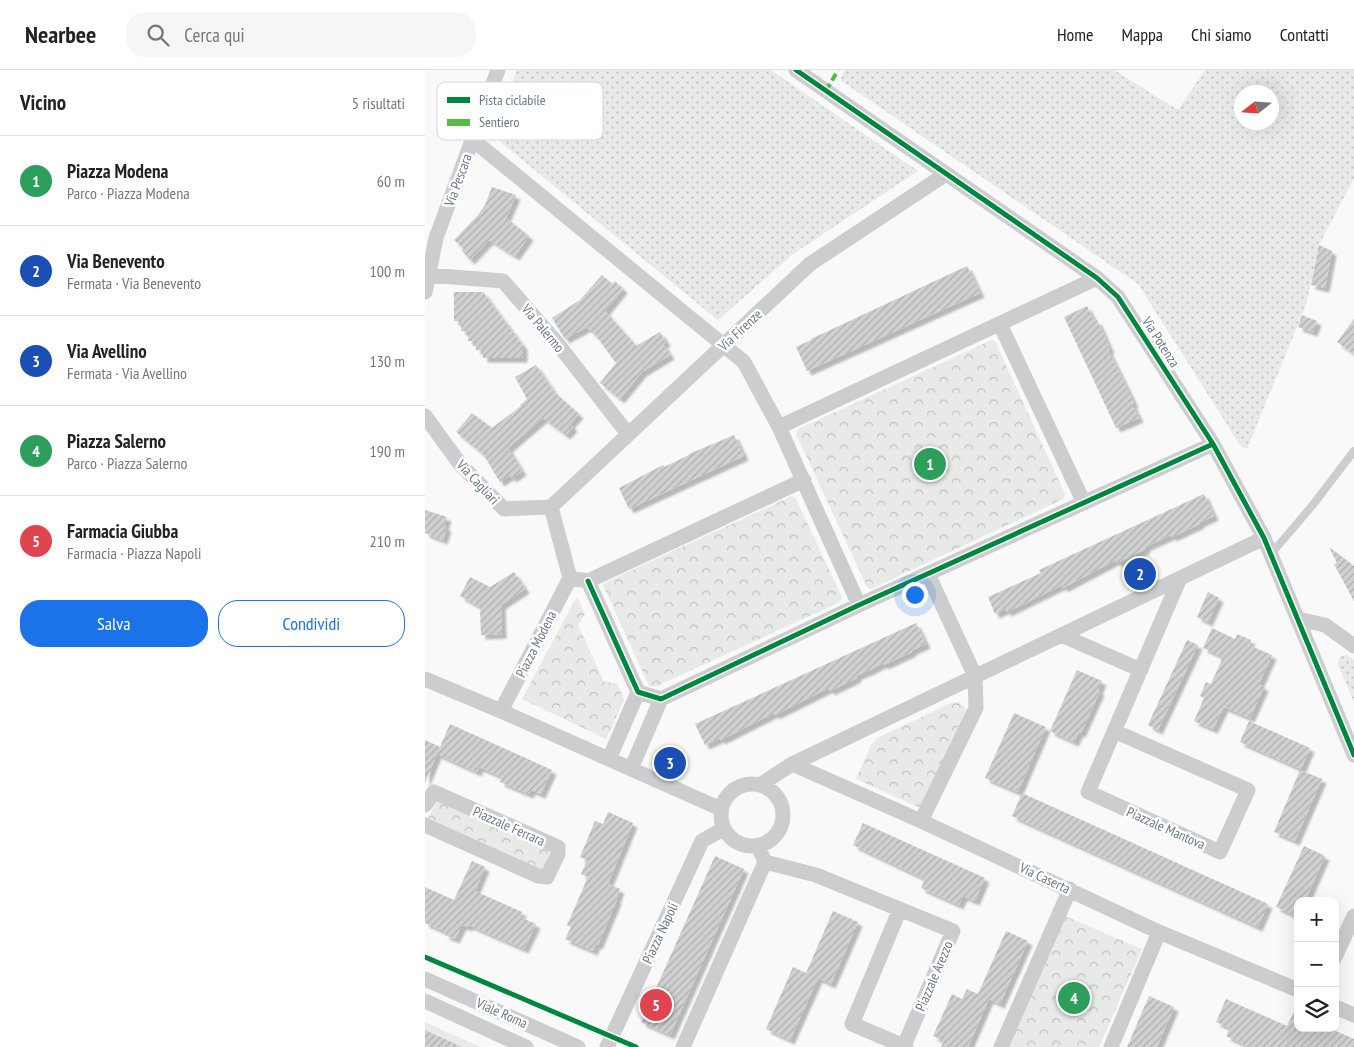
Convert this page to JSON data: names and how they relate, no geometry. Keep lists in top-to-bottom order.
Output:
{
  "streets": {
    "street": [
      "Via Pescara",
      "Via Palermo",
      "Via Firenze",
      "Via Potenza",
      "Via Cagliari",
      "Piazza Modena",
      "Piazzale Ferrara",
      "Piazzale Mantova",
      "Via Caserta",
      "Piazza Napoli",
      "Piazzale Arezzo",
      "Viale Roma"
    ]
  },
  "crossings": [
    ["Via Pescara", "Via Palermo"],
    ["Via Palermo", "Via Firenze"],
    ["Via Firenze", "Via Potenza"],
    ["Via Firenze", "Via Cagliari"]
  ],
  "legend": ["Pista ciclabile", "Sentiero"],
  "north": "left",
  "page": {
    "header": "Nearbee",
    "search": "Cerca qui",
    "nav": [
      "Home",
      "Mappa",
      "Chi siamo",
      "Contatti"
    ],
    "heading": ["Vicino", "5 risultati"],
    "list": [
      {
        "mark": "1",
        "name": "Piazza Modena",
        "note": "Parco · Piazza Modena",
        "value": "60 m"
      },
      {
        "mark": "2",
        "name": "Via Benevento",
        "note": "Fermata · Via Benevento",
        "value": "100 m"
      },
      {
        "mark": "3",
        "name": "Via Avellino",
        "note": "Fermata · Via Avellino",
        "value": "130 m"
      },
      {
        "mark": "4",
        "name": "Piazza Salerno",
        "note": "Parco · Piazza Salerno",
        "value": "190 m"
      },
      {
        "mark": "5",
        "name": "Farmacia Giubba",
        "note": "Farmacia · Piazza Napoli",
        "value": "210 m"
      }
    ],
    "pins": [
      "1",
      "2",
      "3",
      "4",
      "5"
    ],
    "buttons": ["Salva", "Condividi"],
    "map_buttons": ["+", "−"]
  }
}
